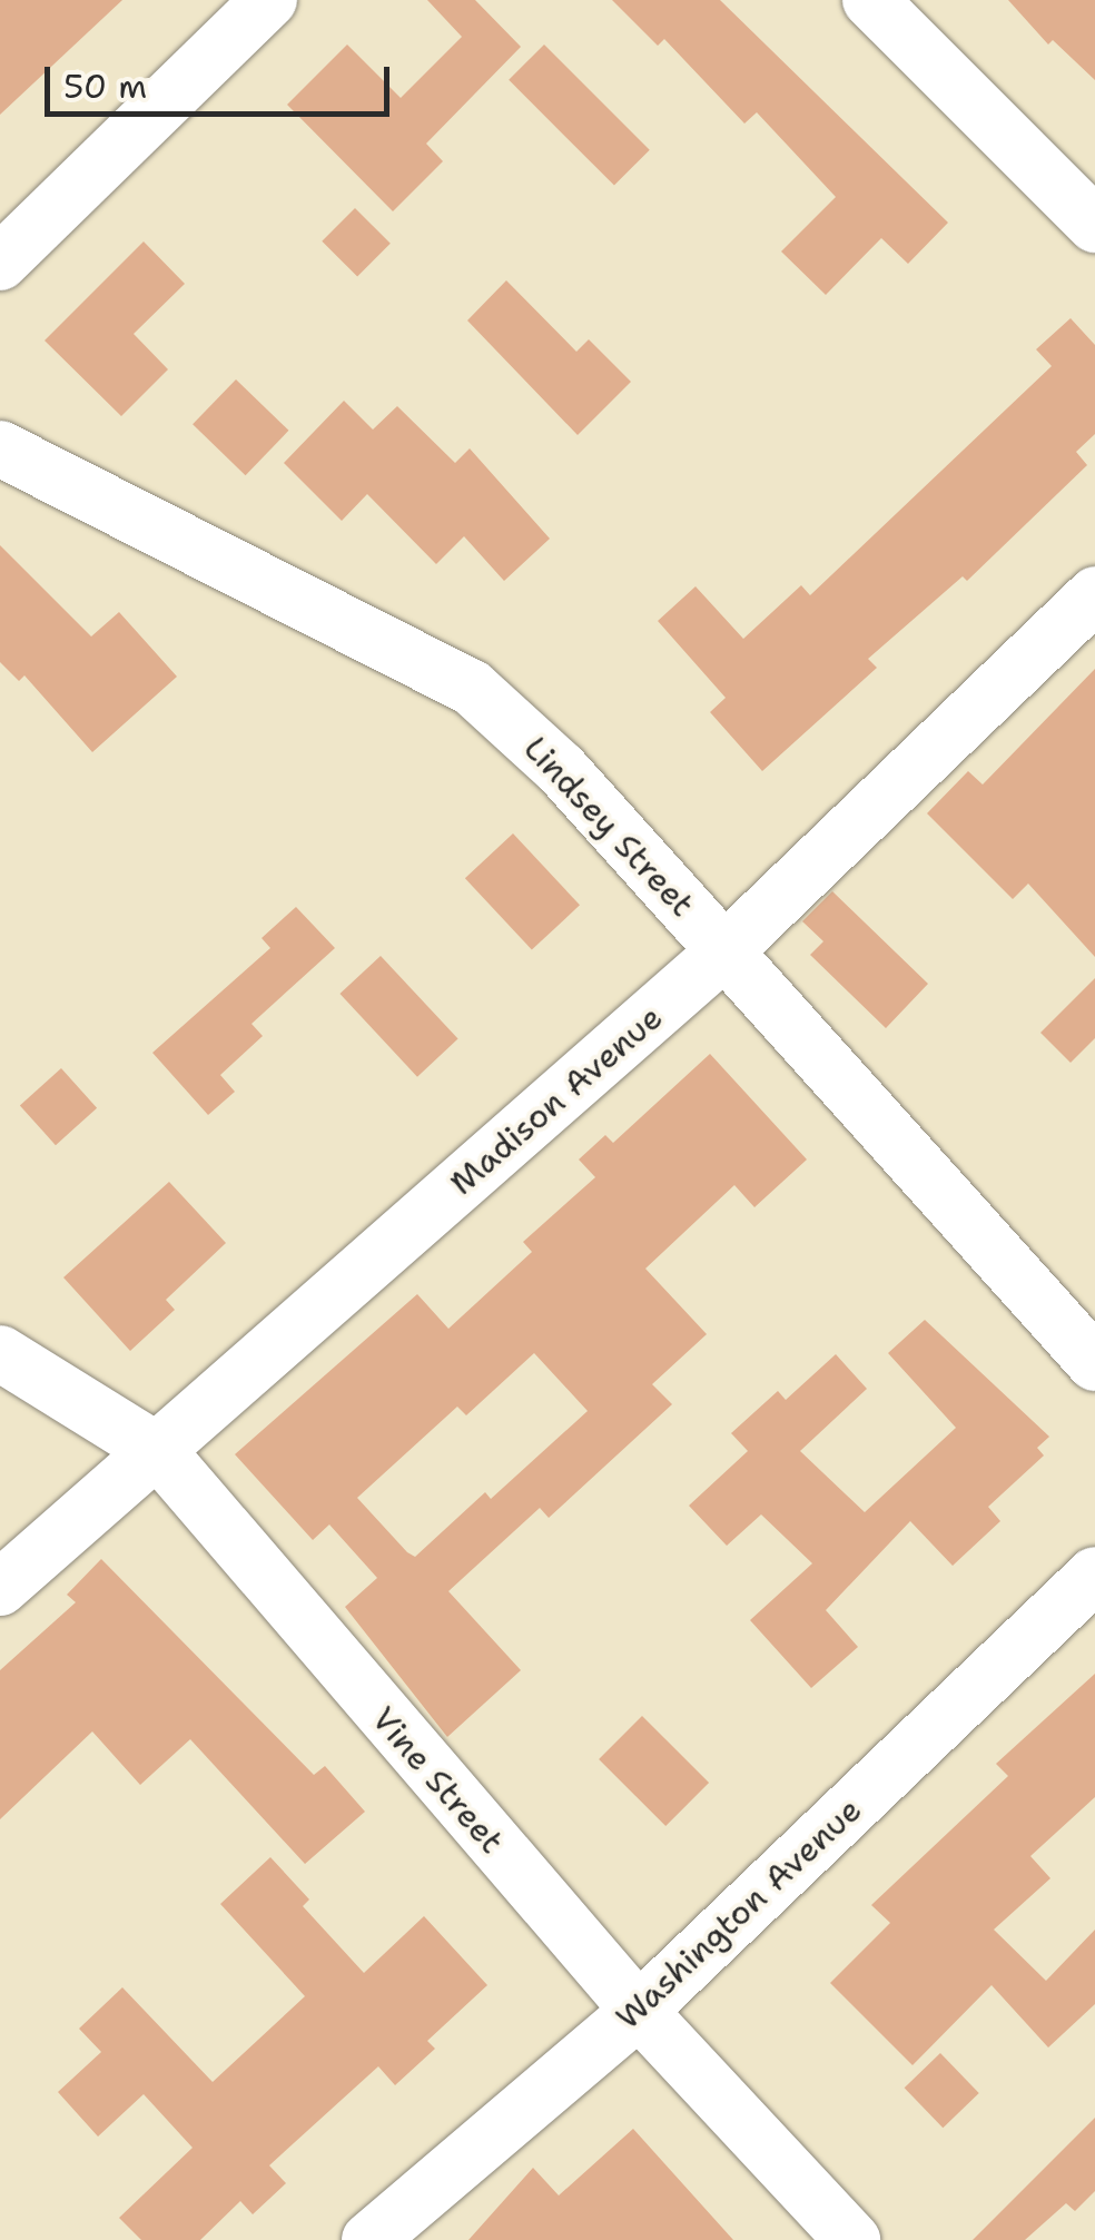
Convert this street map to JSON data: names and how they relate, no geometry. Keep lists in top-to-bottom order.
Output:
{
  "streets": {
    "street": [
      "Lindsey Street",
      "Madison Avenue",
      "Vine Street",
      "Washington Avenue"
    ]
  },
  "crossings": [
    ["Lindsey Street", "Madison Avenue"],
    ["Madison Avenue", "Vine Street"],
    ["Vine Street", "Washington Avenue"]
  ],
  "scale_bar": "50 m"
}
